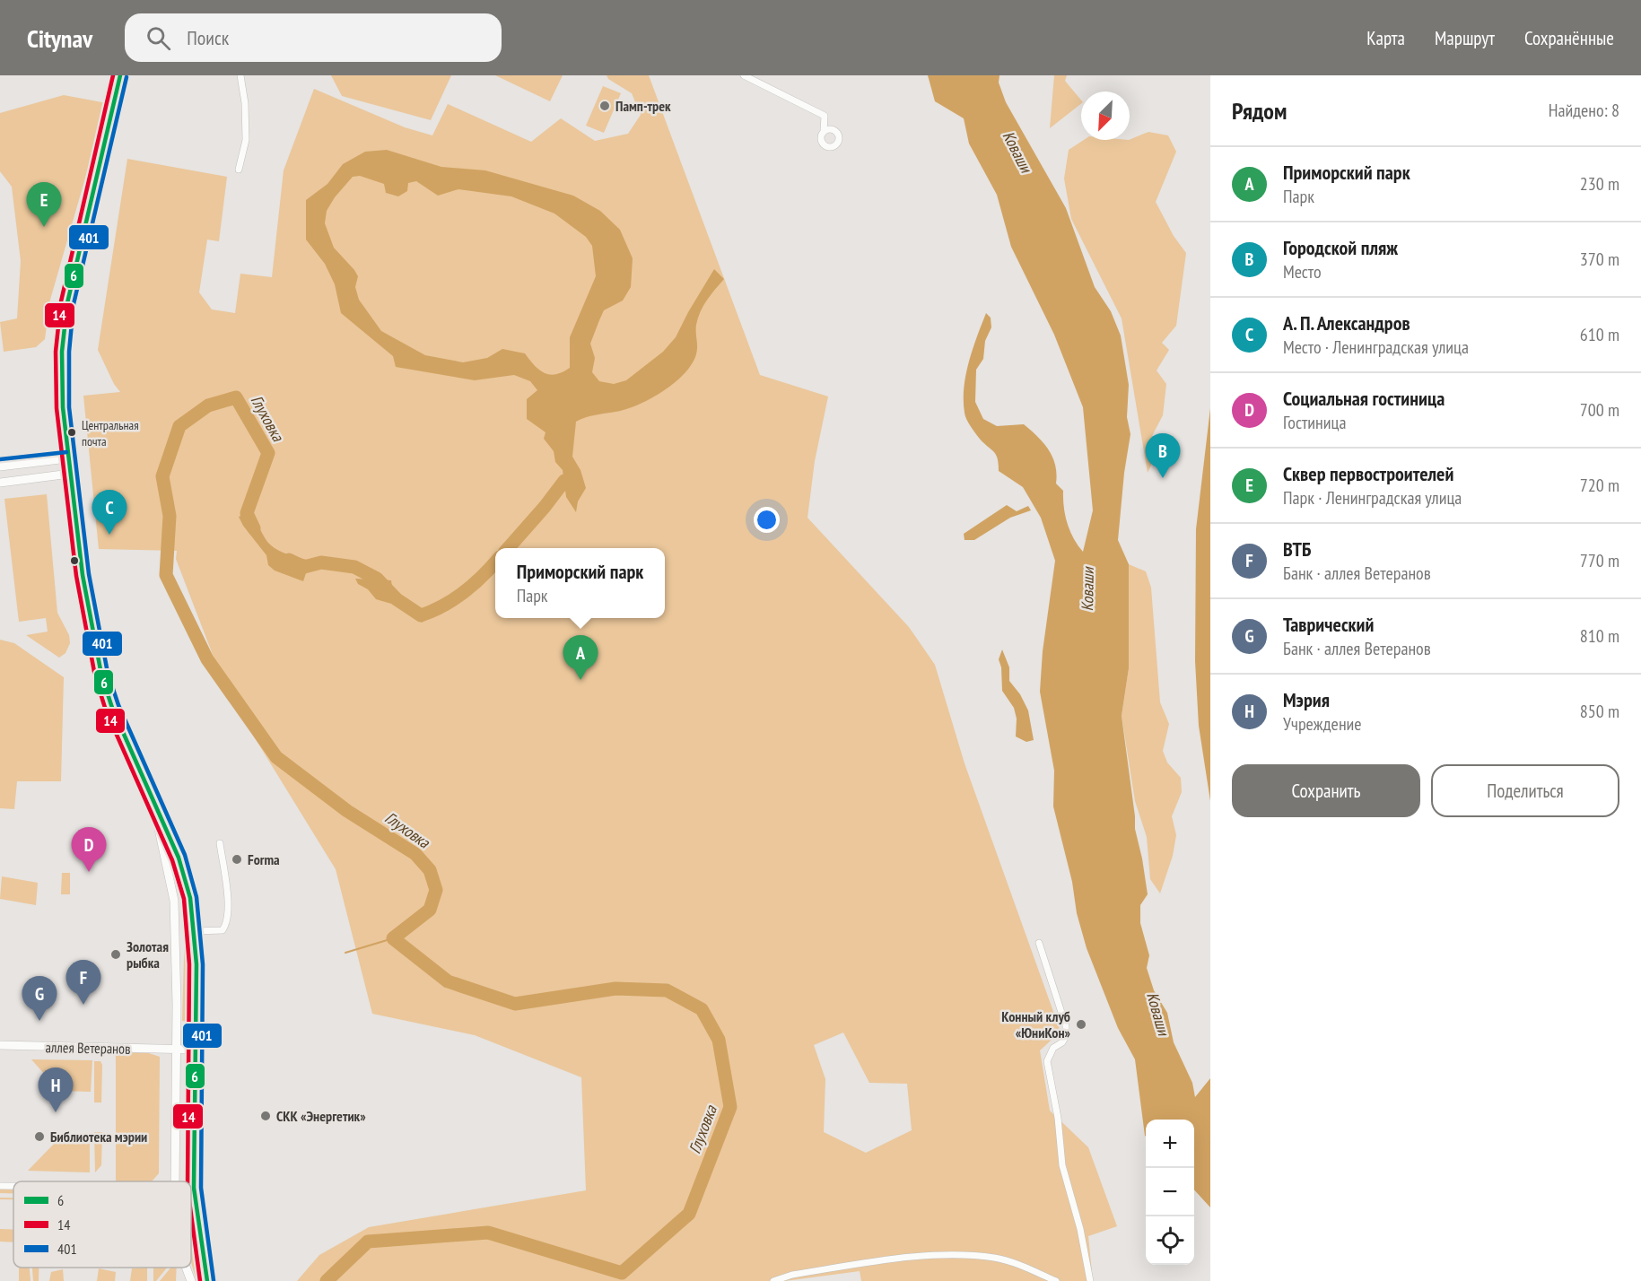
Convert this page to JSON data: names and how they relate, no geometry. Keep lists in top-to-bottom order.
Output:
{
  "streets": {
    "main road": ["аллея Ветеранов"]
  },
  "water": ["Коваши", "Глуховка"],
  "places": [
    "Памп-трек",
    "Центральная почта",
    "Forma",
    "Золотая рыбка",
    "Конный клуб «ЮниКон»",
    "СКК «Энергетик»",
    "Библиотека мэрии"
  ],
  "lines": ["transit line 6", "transit line 14", "transit line 401"],
  "legend": ["6", "14", "401"],
  "north": "bottom left",
  "page": {
    "header": "Citynav",
    "search": "Поиск",
    "nav": ["Карта", "Маршрут", "Сохранённые"],
    "heading": ["Рядом", "Найдено: 8"],
    "list": [
      {
        "mark": "A",
        "name": "Приморский парк",
        "note": "Парк",
        "value": "230 m"
      },
      {
        "mark": "B",
        "name": "Городской пляж",
        "note": "Место",
        "value": "370 m"
      },
      {
        "mark": "C",
        "name": "А. П. Александров",
        "note": "Место · Ленинградская улица",
        "value": "610 m"
      },
      {
        "mark": "D",
        "name": "Социальная гостиница",
        "note": "Гостиница",
        "value": "700 m"
      },
      {
        "mark": "E",
        "name": "Сквер первостроителей",
        "note": "Парк · Ленинградская улица",
        "value": "720 m"
      },
      {
        "mark": "F",
        "name": "ВТБ",
        "note": "Банк · аллея Ветеранов",
        "value": "770 m"
      },
      {
        "mark": "G",
        "name": "Таврический",
        "note": "Банк · аллея Ветеранов",
        "value": "810 m"
      },
      {
        "mark": "H",
        "name": "Мэрия",
        "note": "Учреждение",
        "value": "850 m"
      }
    ],
    "pins": [
      "E",
      "B",
      "C",
      "A",
      "D",
      "F",
      "G",
      "H"
    ],
    "popup": ["Приморский парк", "Парк"],
    "buttons": ["Сохранить", "Поделиться"],
    "map_buttons": ["+", "−"]
  }
}
